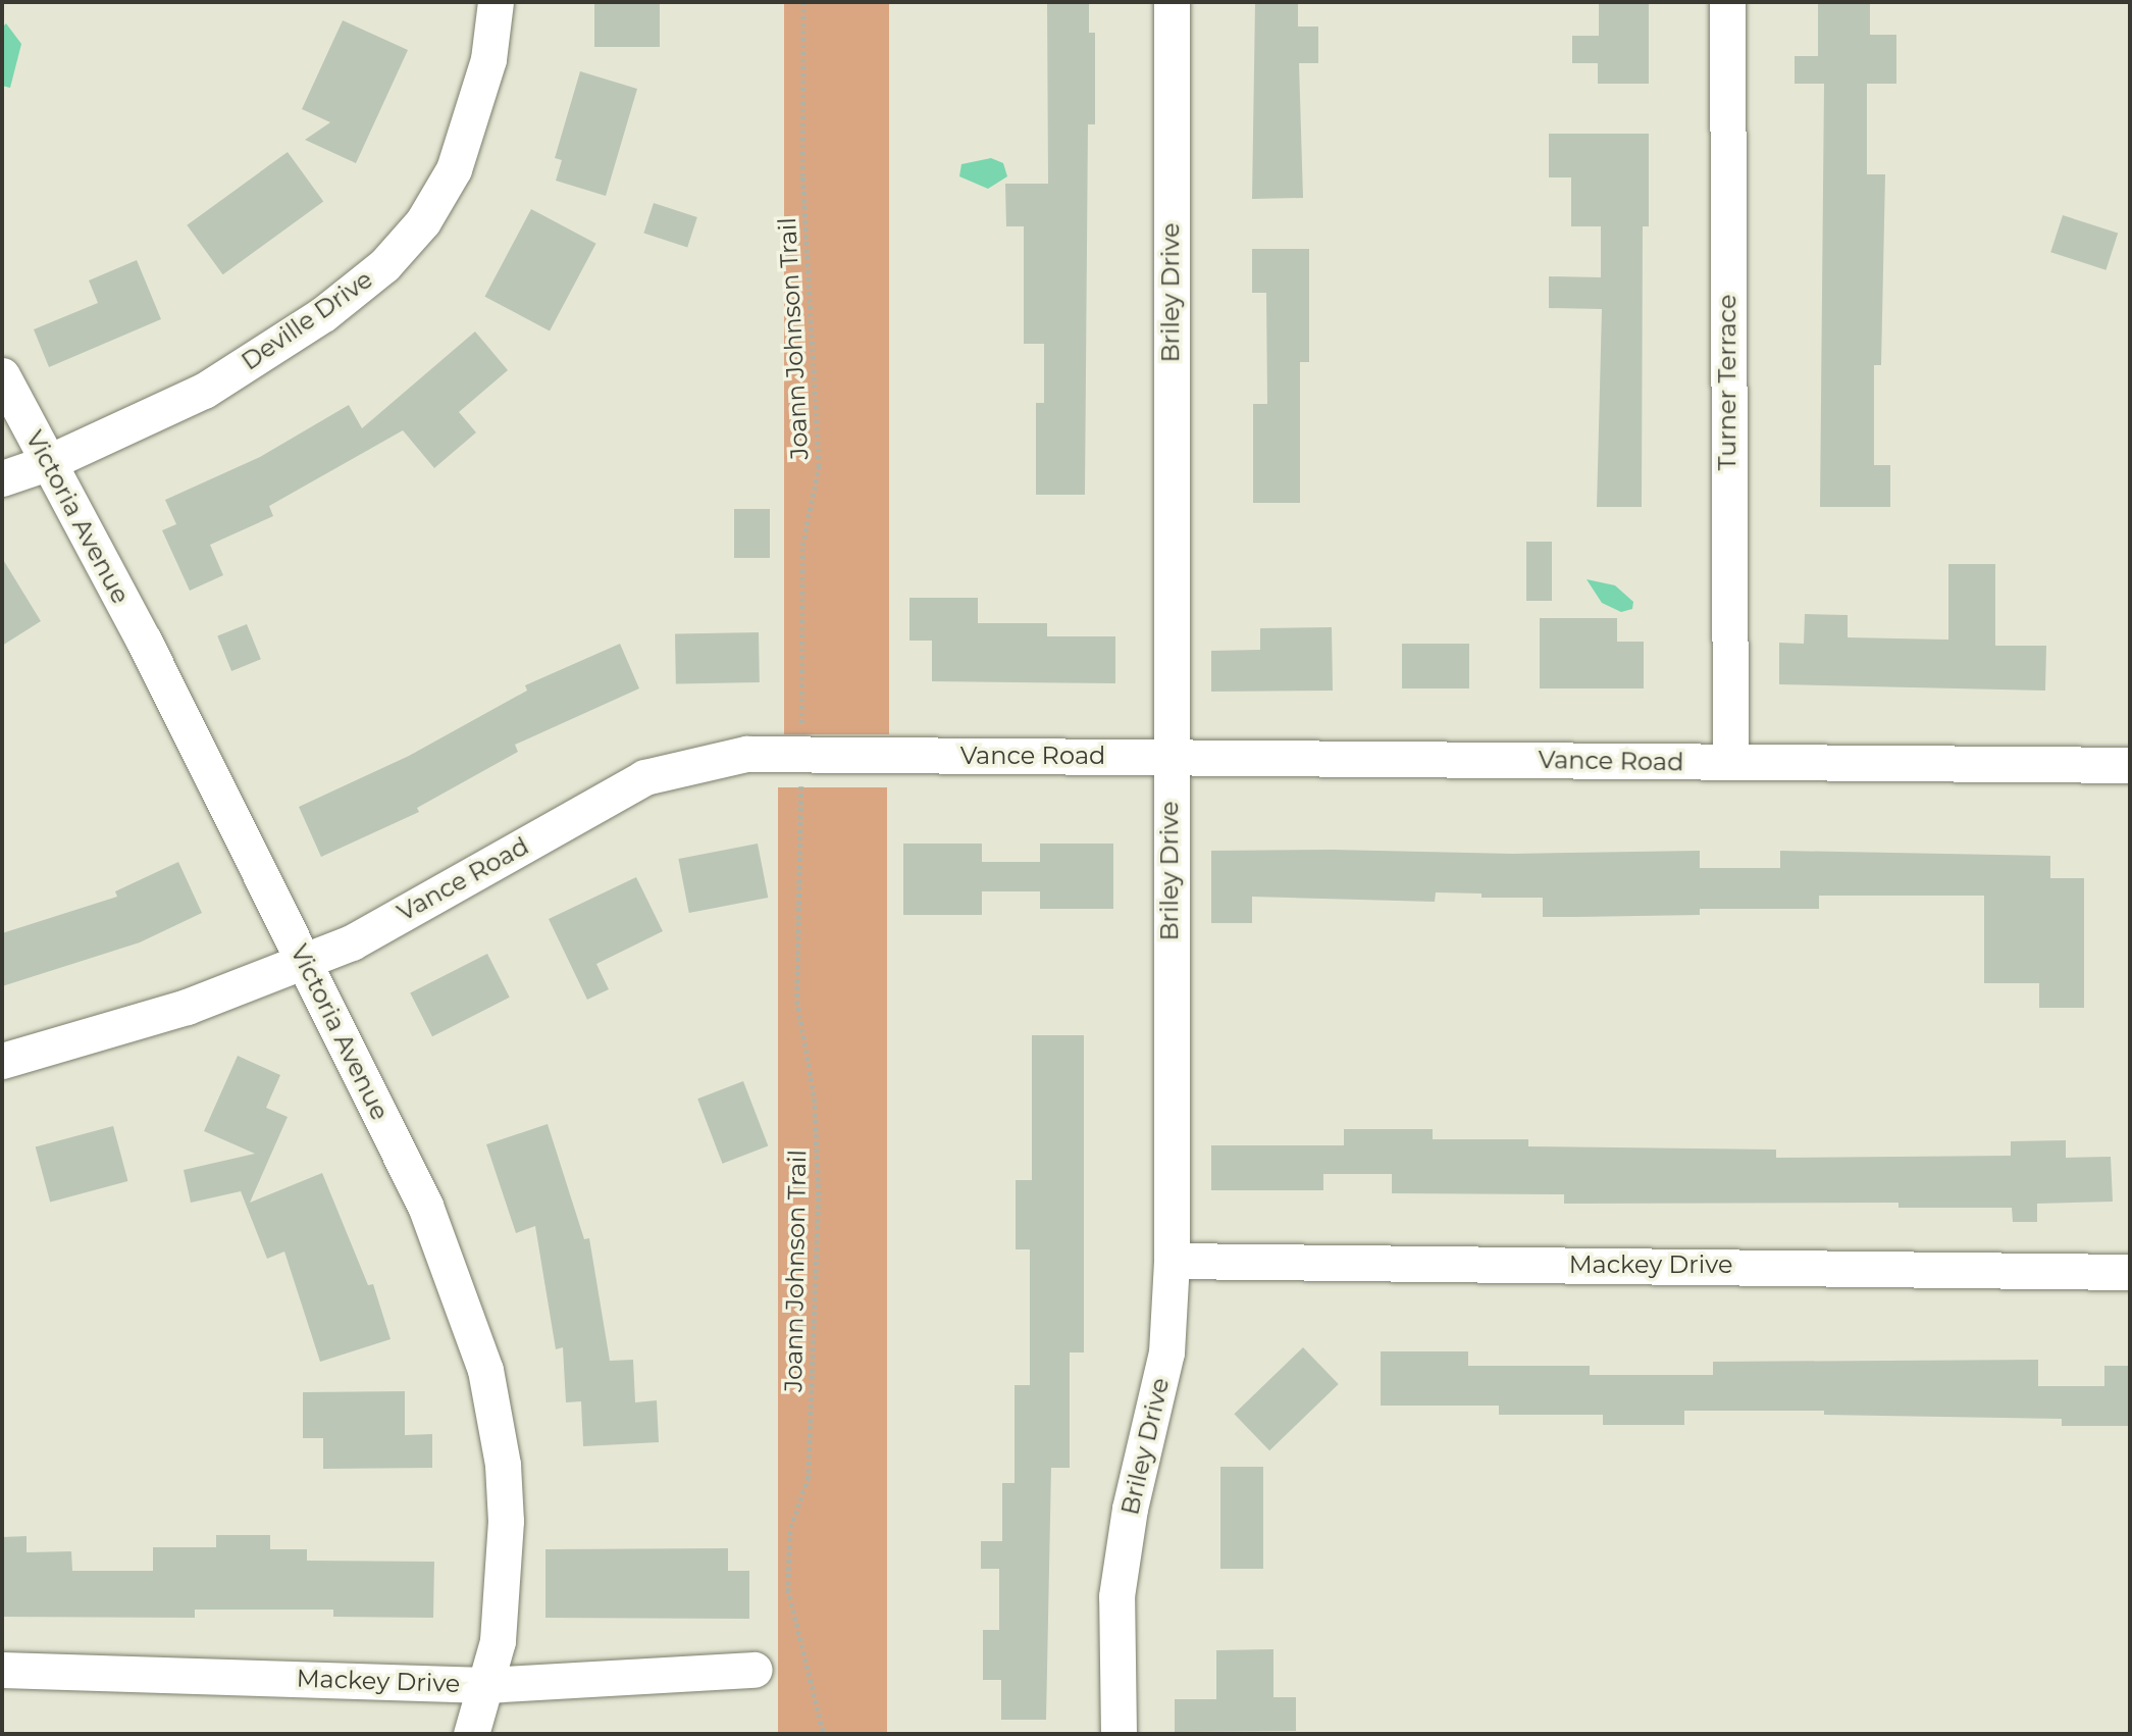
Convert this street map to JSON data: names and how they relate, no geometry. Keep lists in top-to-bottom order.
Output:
{
  "streets": {
    "street": [
      "Briley Drive",
      "Deville Drive",
      "Turner Terrace",
      "Victoria Avenue",
      "Vance Road",
      "Mackey Drive"
    ],
    "path": ["Joann Johnson Trail"]
  },
  "crossings": [
    ["Briley Drive", "Vance Road"],
    ["Briley Drive", "Mackey Drive"],
    ["Deville Drive", "Victoria Avenue"],
    ["Turner Terrace", "Vance Road"],
    ["Victoria Avenue", "Vance Road"],
    ["Victoria Avenue", "Mackey Drive"]
  ]
}
